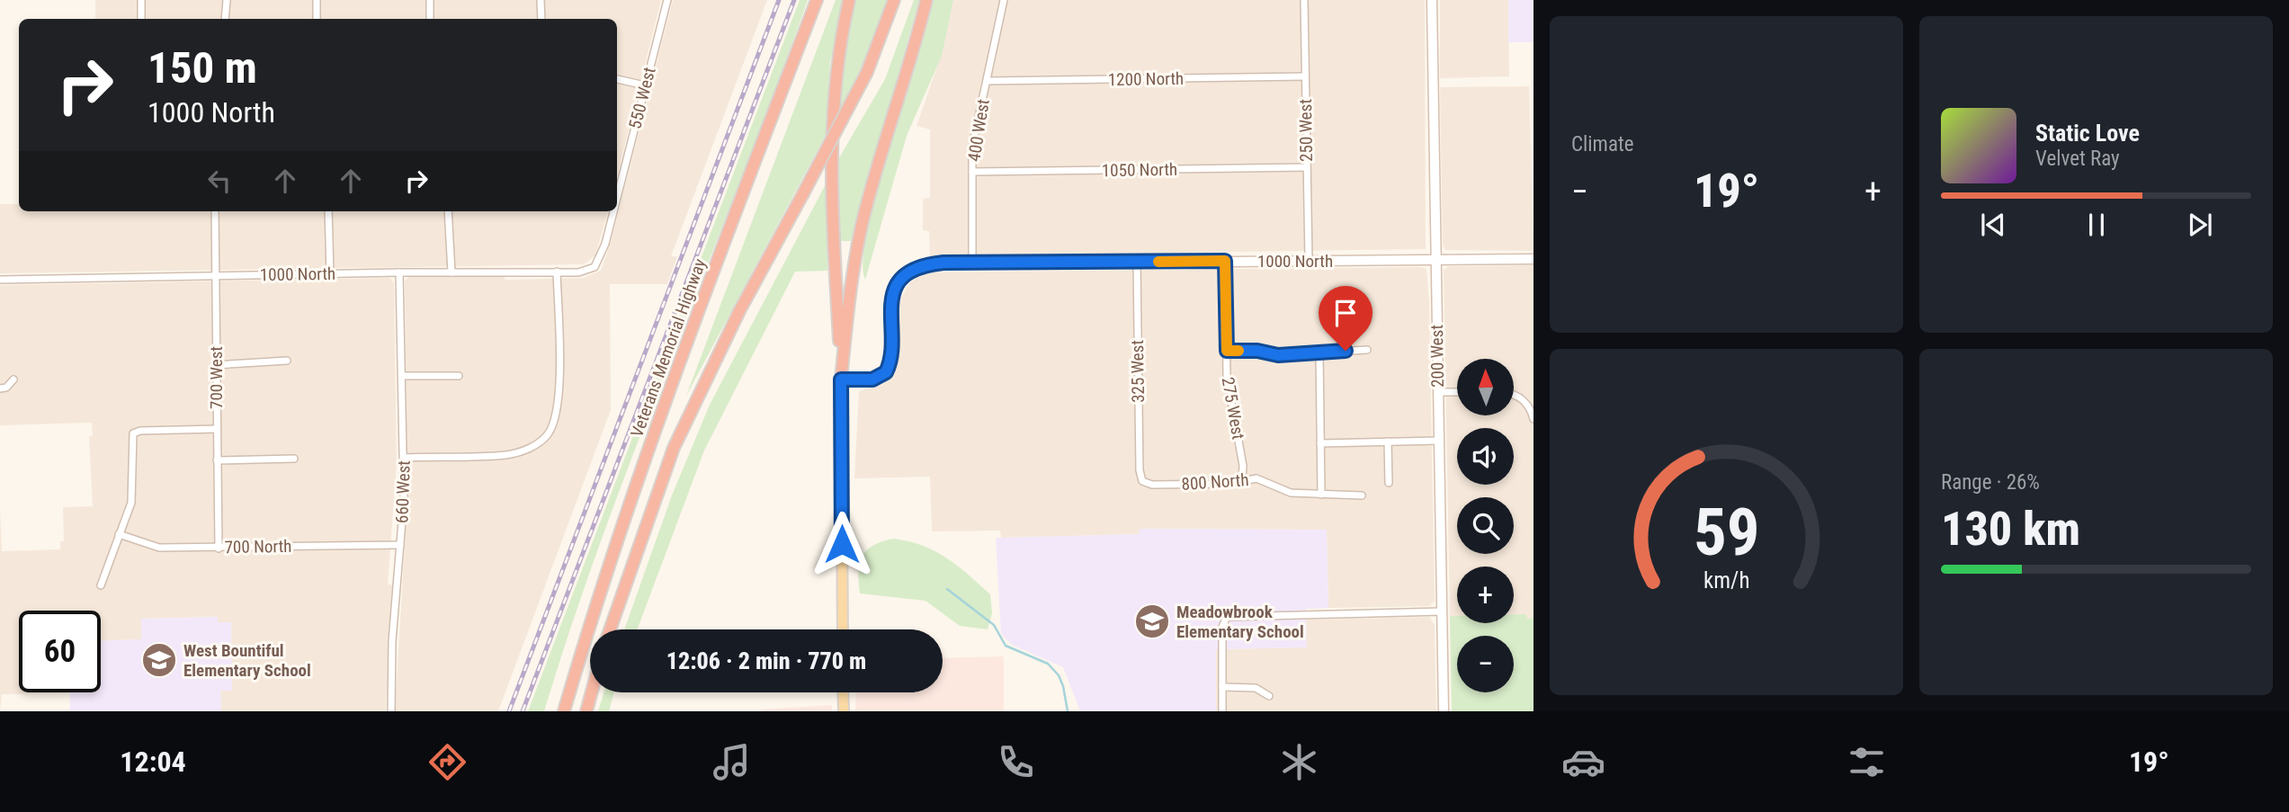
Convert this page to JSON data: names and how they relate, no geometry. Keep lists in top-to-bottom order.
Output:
{
  "streets": {
    "highway": ["Veterans Memorial Highway"],
    "street": [
      "1200 North",
      "550 West",
      "400 West",
      "250 West",
      "1050 North",
      "1000 North",
      "200 West",
      "325 West",
      "700 West",
      "275 West",
      "800 North",
      "660 West",
      "700 North"
    ]
  },
  "crossings": [
    ["1200 North", "400 West"],
    ["1200 North", "250 West"],
    ["550 West", "1000 North"],
    ["400 West", "1050 North"],
    ["400 West", "1000 North"],
    ["250 West", "1050 North"],
    ["250 West", "1000 North"],
    ["1000 North", "200 West"],
    ["1000 North", "325 West"],
    ["1000 North", "700 West"],
    ["1000 North", "275 West"],
    ["1000 North", "660 West"],
    ["325 West", "800 North"],
    ["700 West", "700 North"],
    ["275 West", "800 North"],
    ["660 West", "700 North"]
  ],
  "places": {
    "school or university": ["Meadowbrook Elementary School", "West Bountiful Elementary School"]
  },
  "north": "top",
  "page": {
    "tile": [
      "Climate",
      ["Range · 26%", "130 km"]
    ],
    "turn": ["150 m", "1000 North"],
    "song": ["Static Love", "Velvet Ray"],
    "heat": ["−", "19°", "+"],
    "map_buttons": ["+", "−"],
    "limit": "60",
    "trip": "12:06 · 2 min · 770 m",
    "tabs": ["12:04", "19°"],
    "gauge": ["59", "km/h"]
  }
}
